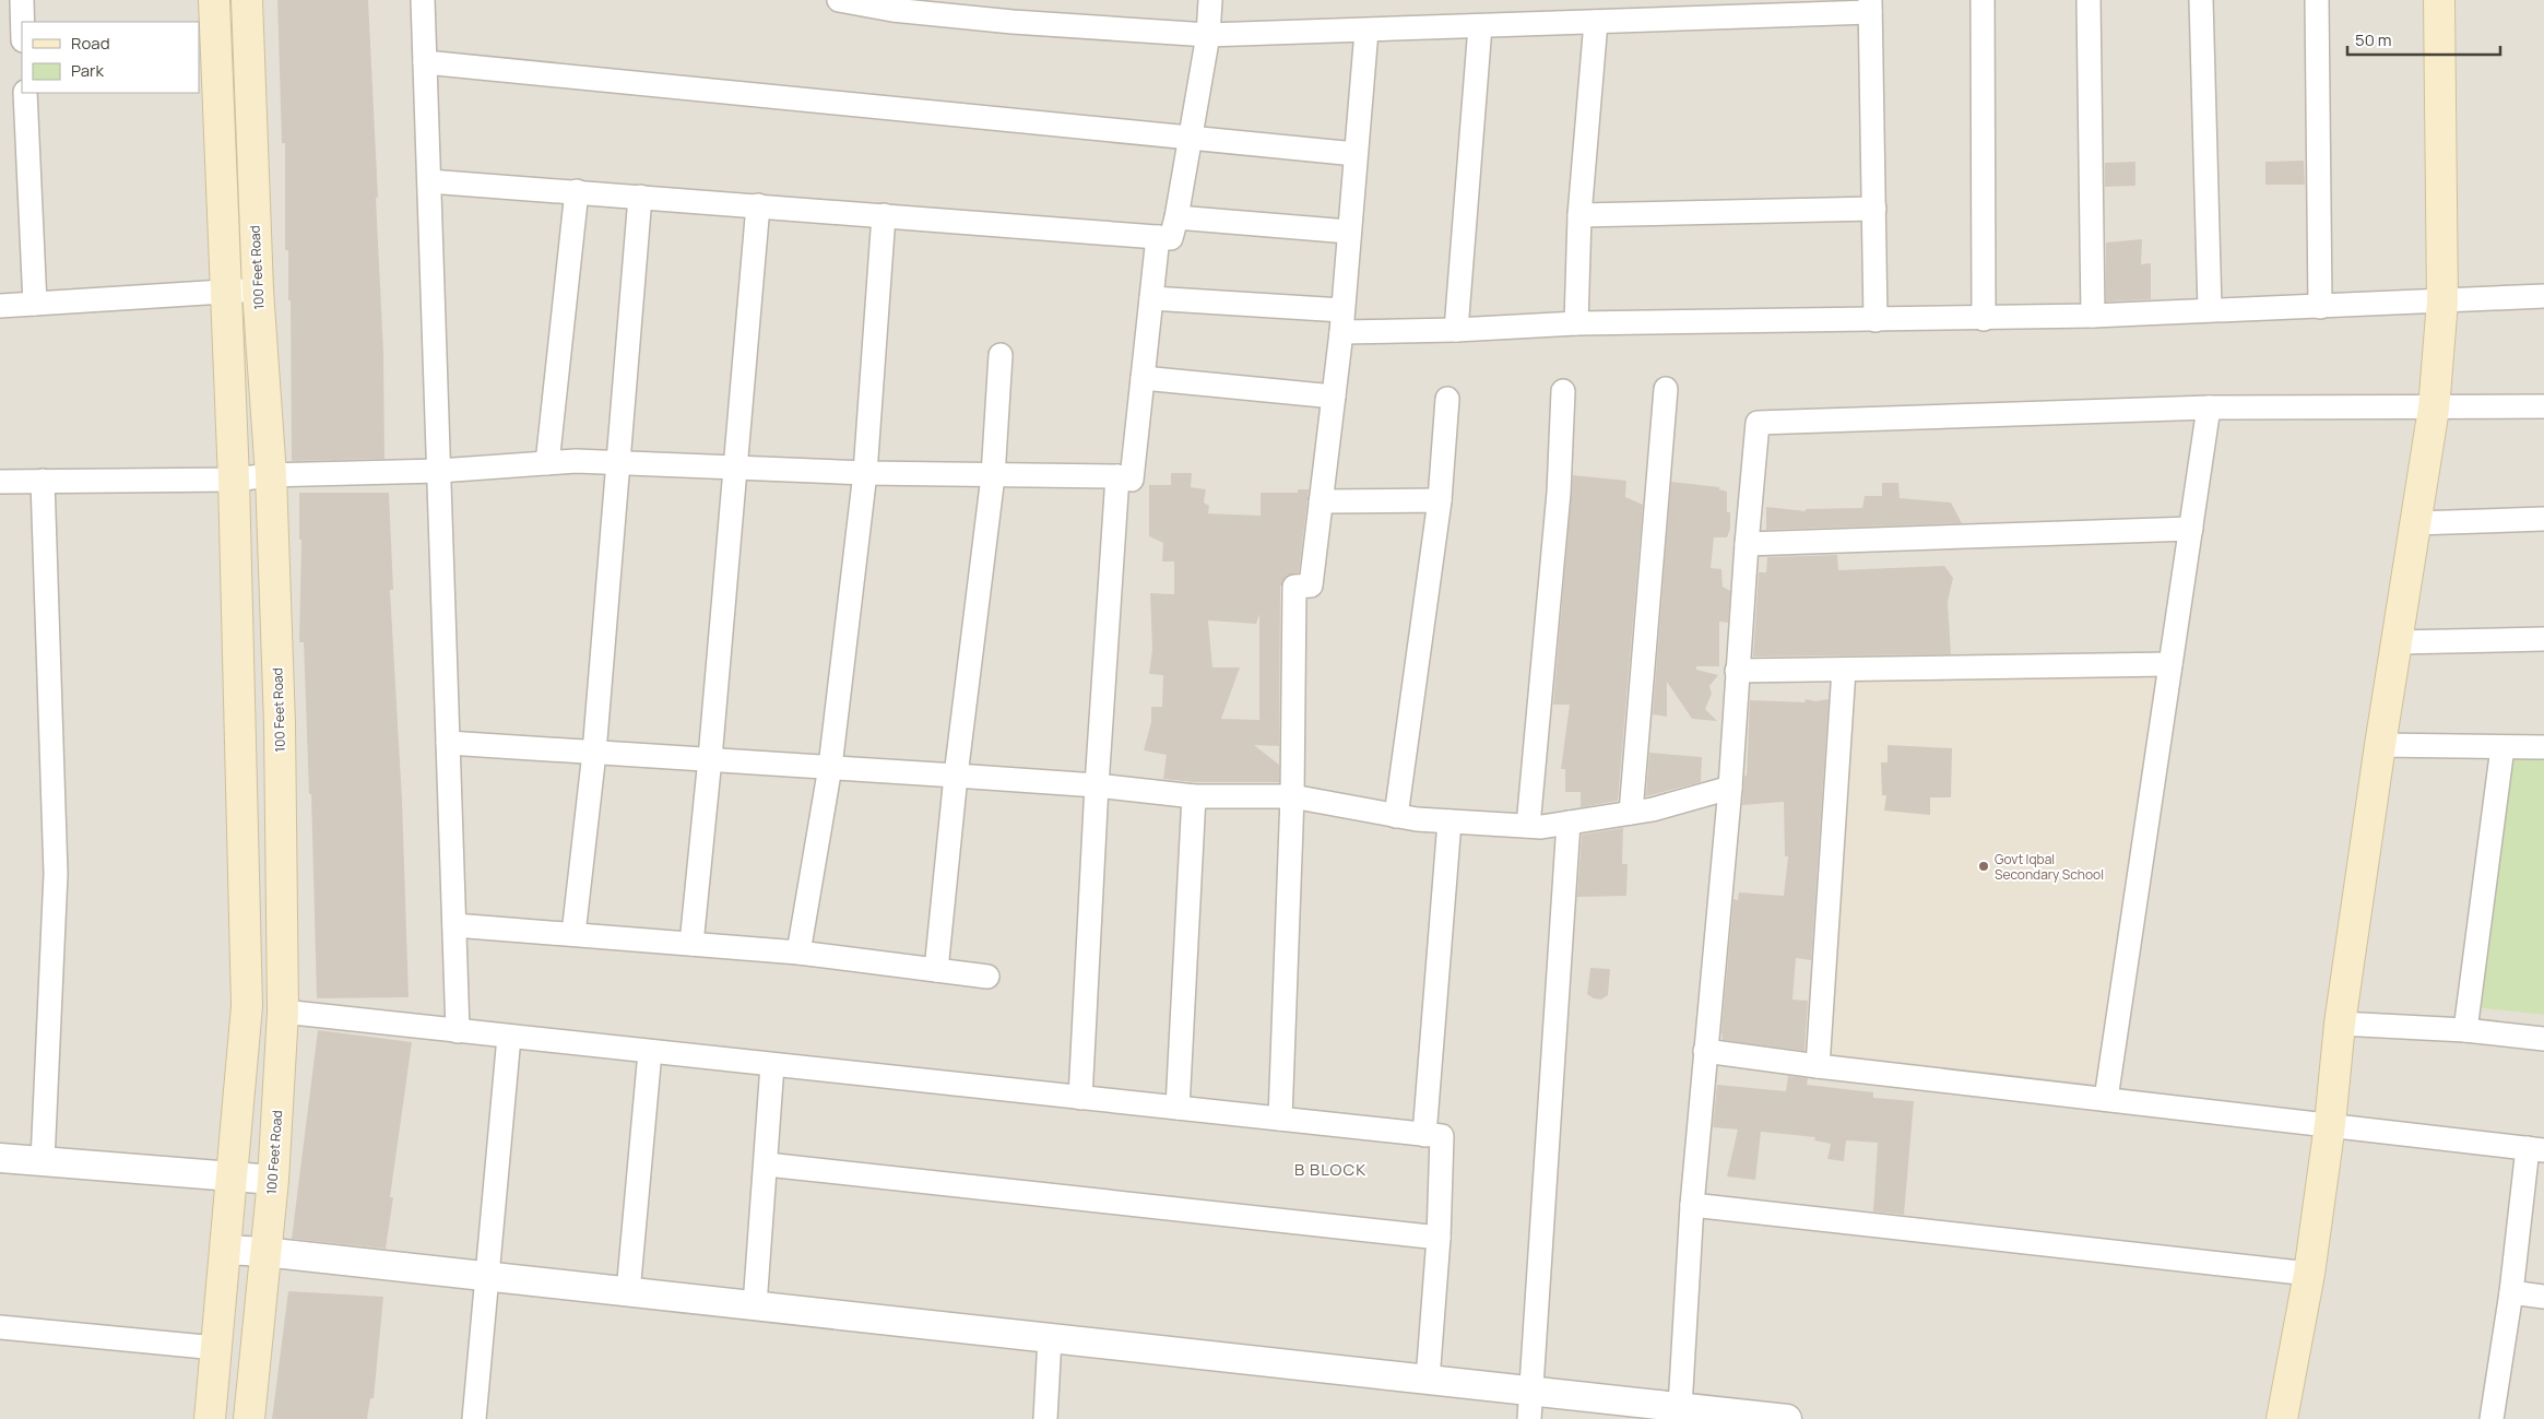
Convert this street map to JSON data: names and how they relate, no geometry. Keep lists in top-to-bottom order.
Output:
{
  "streets": {
    "main road": ["100 Feet Road"]
  },
  "districts": ["B BLOCK"],
  "places": ["Govt Iqbal Secondary School"],
  "legend": ["Road", "Park"],
  "scale_bar": "50 m"
}
